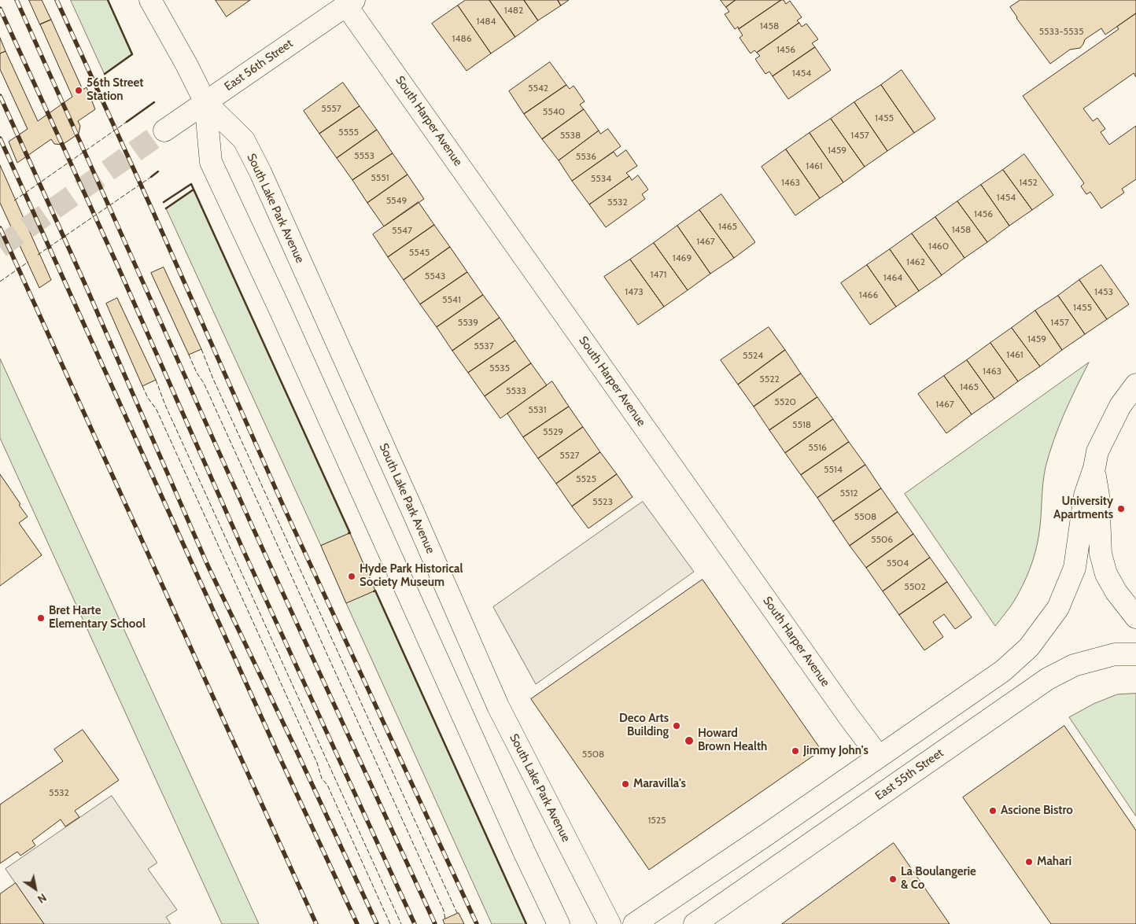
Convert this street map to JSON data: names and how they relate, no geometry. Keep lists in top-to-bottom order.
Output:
{
  "streets": {
    "street": [
      "East 56th Street",
      "South Harper Avenue",
      "South Lake Park Avenue",
      "East 55th Street"
    ]
  },
  "crossings": [
    ["East 56th Street", "South Harper Avenue"],
    ["East 56th Street", "South Lake Park Avenue"]
  ],
  "places": [
    "56th Street Station",
    "University Apartments",
    "Hyde Park Historical Society Museum",
    "Bret Harte Elementary School",
    "Deco Arts Building",
    "Howard Brown Health",
    "Jimmy John's",
    "Maravilla's",
    "Ascione Bistro",
    "Mahari",
    "La Boulangerie & Co"
  ],
  "house_numbers": [
    "1482",
    "1484",
    "1458",
    "5533-5535",
    "1486",
    "1456",
    "1454",
    "5542",
    "5557",
    "5540",
    "1455",
    "5555",
    "5538",
    "1457",
    "1459",
    "5553",
    "5536",
    "1461",
    "5551",
    "5534",
    "1463",
    "1452",
    "1454",
    "5549",
    "5532",
    "1456",
    "1465",
    "1458",
    "5547",
    "1467",
    "1460",
    "5545",
    "1469",
    "1462",
    "1471",
    "5543",
    "1464",
    "1473",
    "1453",
    "1466",
    "5541",
    "1455",
    "5539",
    "1457",
    "1459",
    "5537",
    "1461",
    "5524",
    "5535",
    "1463",
    "5522",
    "1465",
    "5533",
    "5520",
    "1467",
    "5531",
    "5518",
    "5529",
    "5516",
    "5527",
    "5514",
    "5525",
    "5512",
    "5523",
    "5508",
    "5506",
    "5504",
    "5502",
    "5508",
    "5532",
    "1525"
  ],
  "north": "bottom right"
}
